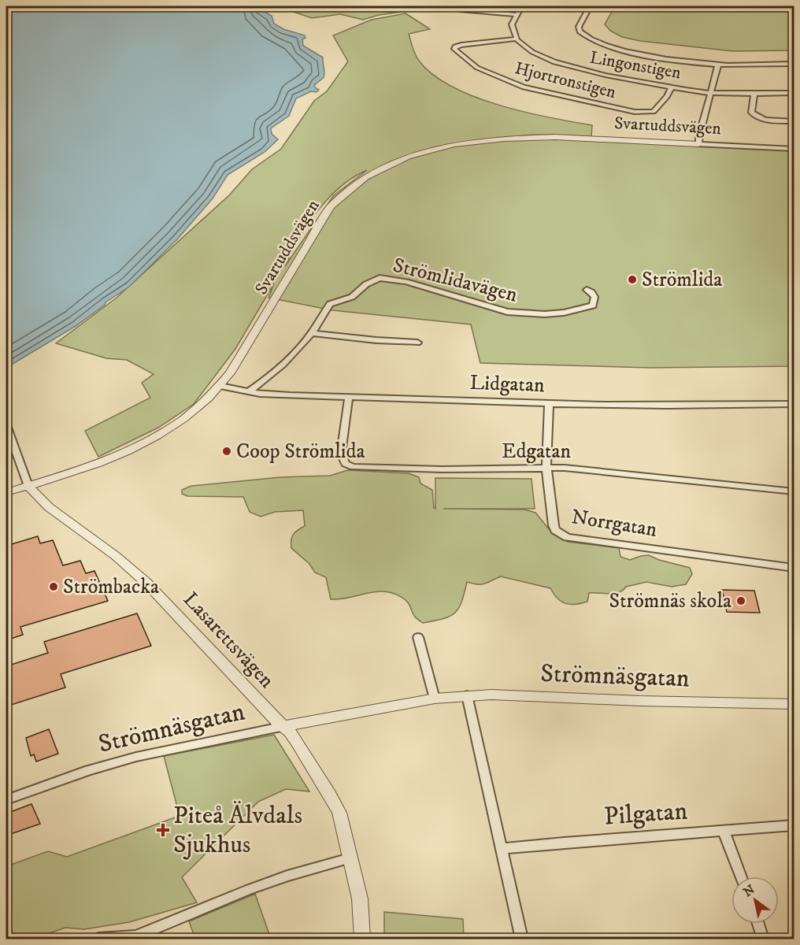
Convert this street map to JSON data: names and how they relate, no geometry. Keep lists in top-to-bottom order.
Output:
{
  "streets": {
    "street": [
      "Lingonstigen",
      "Hjortronstigen",
      "Svartuddsvägen",
      "Strömlidavägen",
      "Lidgatan",
      "Edgatan",
      "Norrgatan",
      "Lasarettsvägen",
      "Strömnäsgatan",
      "Pilgatan"
    ]
  },
  "crossings": [
    ["Lingonstigen", "Hjortronstigen"],
    ["Svartuddsvägen", "Lidgatan"],
    ["Svartuddsvägen", "Lasarettsvägen"],
    ["Strömlidavägen", "Lidgatan"],
    ["Lidgatan", "Edgatan"],
    ["Lidgatan", "Norrgatan"],
    ["Edgatan", "Norrgatan"],
    ["Lasarettsvägen", "Strömnäsgatan"]
  ],
  "places": {
    "other": [
      "Strömlida",
      "Coop Strömlida",
      "Strömbacka",
      "Strömnäs skola"
    ],
    "health": ["Piteå Älvdals Sjukhus"]
  },
  "north": "top left"
}
